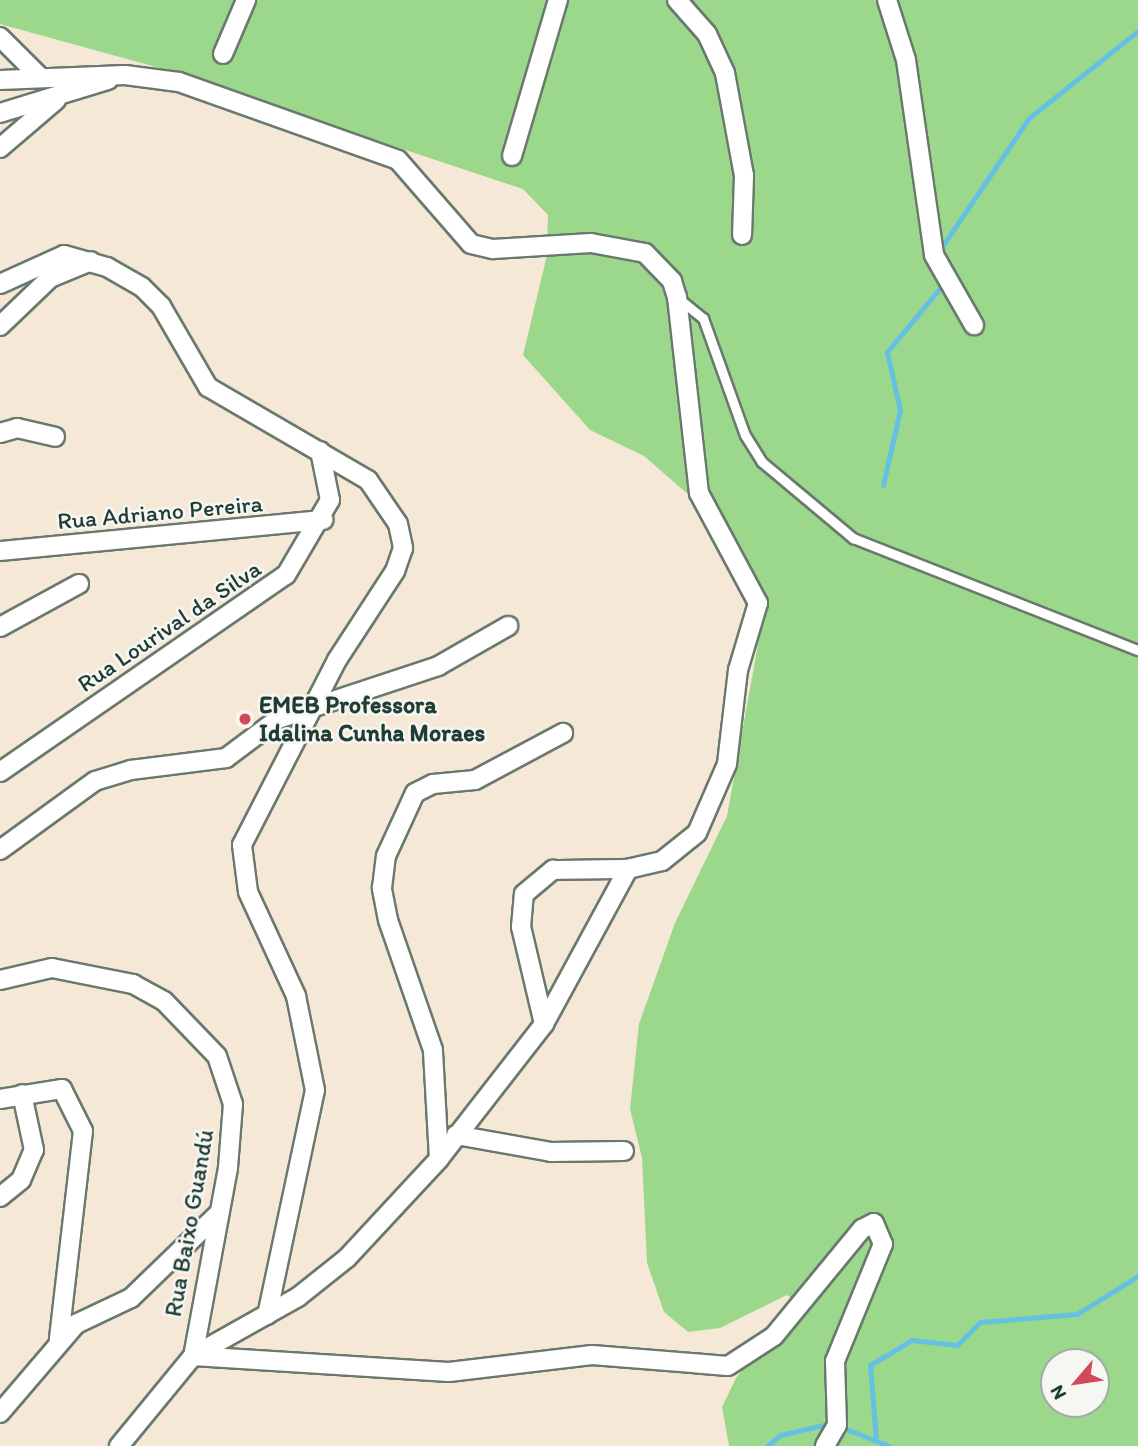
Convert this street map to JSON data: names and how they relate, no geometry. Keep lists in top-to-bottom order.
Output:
{
  "streets": {
    "street": ["Rua Adriano Pereira", "Rua Lourival da Silva", "Rua Baixo Guandú"]
  },
  "crossings": [
    ["Rua Adriano Pereira", "Rua Lourival da Silva"]
  ],
  "places": ["EMEB Professora Idalina Cunha Moraes"],
  "north": "bottom left"
}
